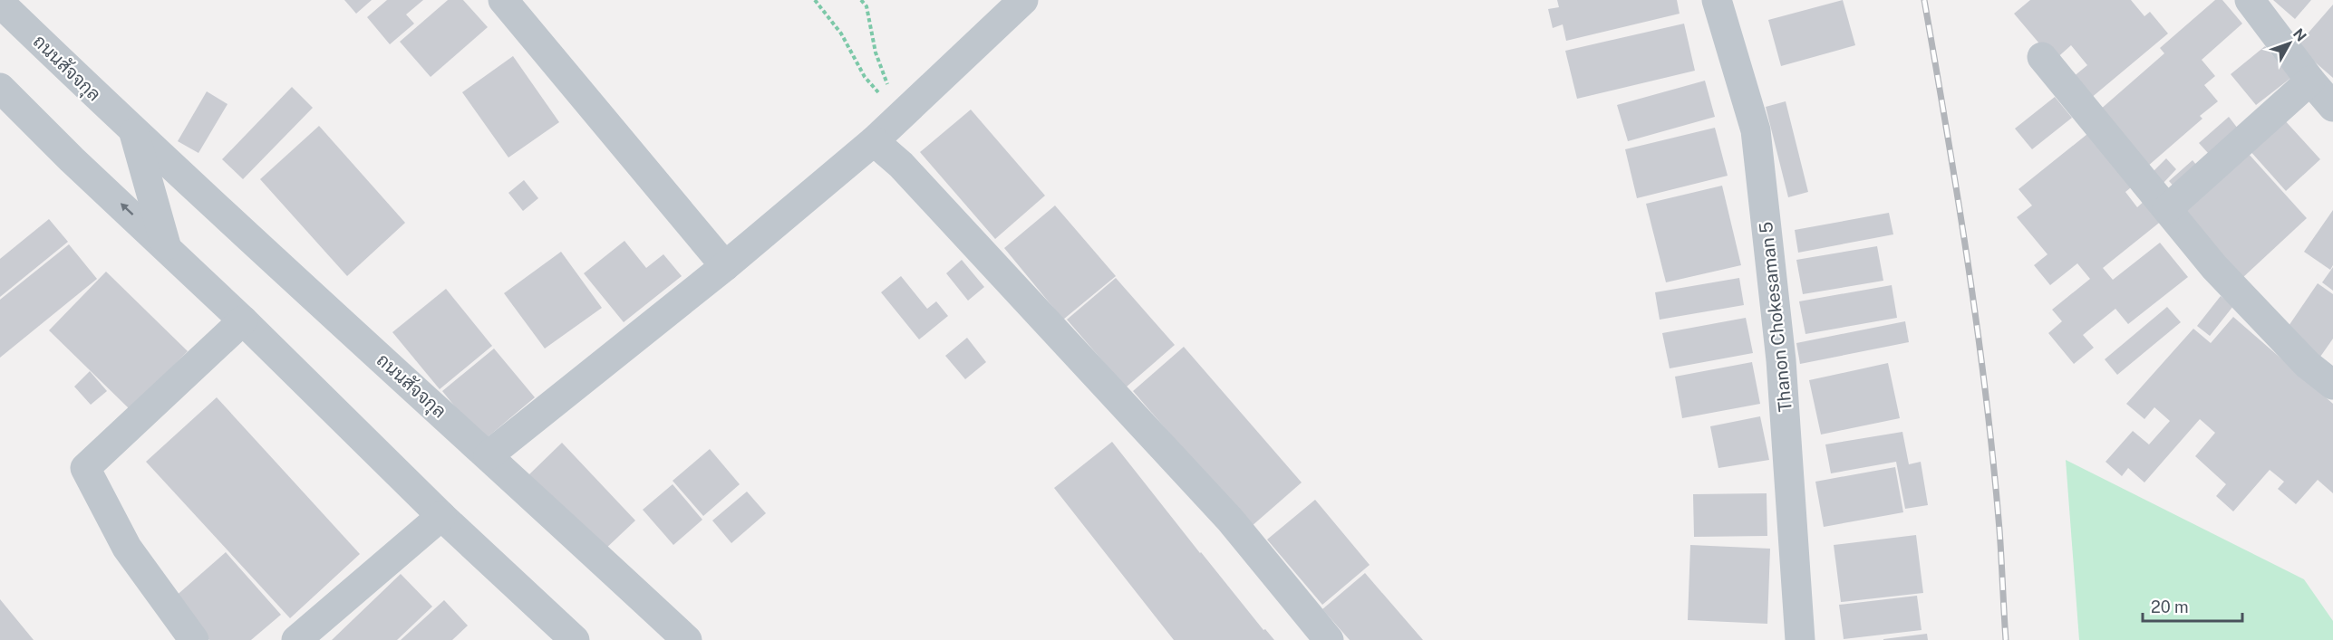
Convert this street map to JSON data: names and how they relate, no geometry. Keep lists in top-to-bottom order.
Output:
{
  "streets": {
    "street": ["ถนนสัจจกุล", "Thanon Chokesaman 5"]
  },
  "scale_bar": "20 m",
  "north": "top right"
}
